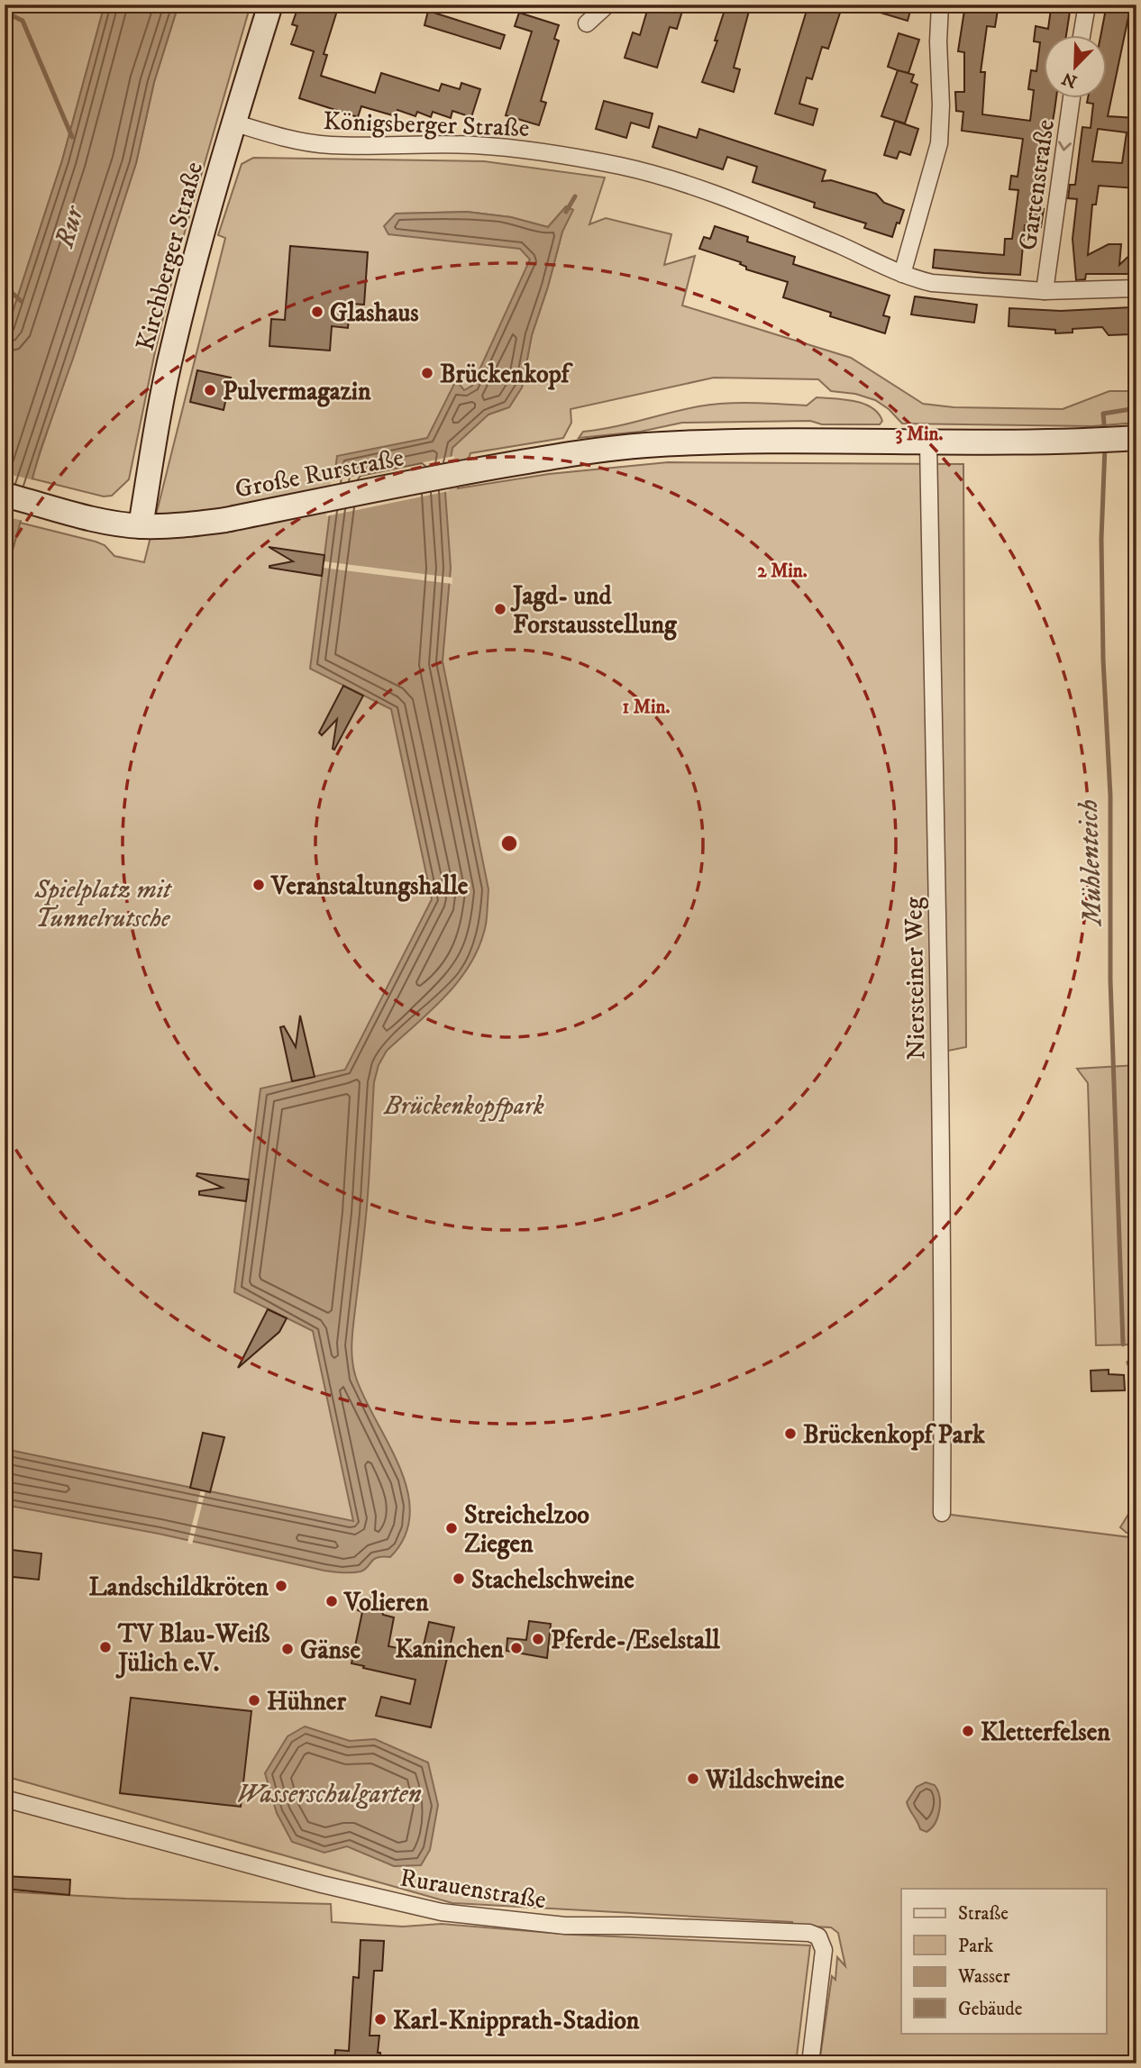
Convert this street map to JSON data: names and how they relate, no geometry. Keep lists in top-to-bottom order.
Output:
{
  "streets": {
    "main road": ["Kirchberger Straße", "Große Rurstraße"],
    "street": [
      "Königsberger Straße",
      "Gartenstraße",
      "Niersteiner Weg",
      "Rurauenstraße"
    ]
  },
  "crossings": [
    ["Königsberger Straße", "Gartenstraße"],
    ["Königsberger Straße", "Kirchberger Straße"],
    ["Kirchberger Straße", "Große Rurstraße"],
    ["Große Rurstraße", "Niersteiner Weg"]
  ],
  "water": ["Rur", "Mühlenteich", "Wasserschulgarten"],
  "parks": ["Spielplatz mit Tunnelrutsche", "Brückenkopfpark"],
  "places": [
    "Glashaus",
    "Brückenkopf",
    "Pulvermagazin",
    "Jagd- und Forstausstellung",
    "Veranstaltungshalle",
    "Brückenkopf Park",
    "Streichelzoo Ziegen",
    "Stachelschweine",
    "Landschildkröten",
    "Volieren",
    "Pferde-/Eselstall",
    "TV Blau-Weiß Jülich e.V.",
    "Kaninchen",
    "Gänse",
    "Hühner",
    "Kletterfelsen",
    "Wildschweine",
    "Karl-Knipprath-Stadion"
  ],
  "legend": [
    "Straße",
    "Park",
    "Wasser",
    "Gebäude"
  ],
  "north": "bottom left",
  "rings": ["3 Min.", "2 Min.", "1 Min."]
}
